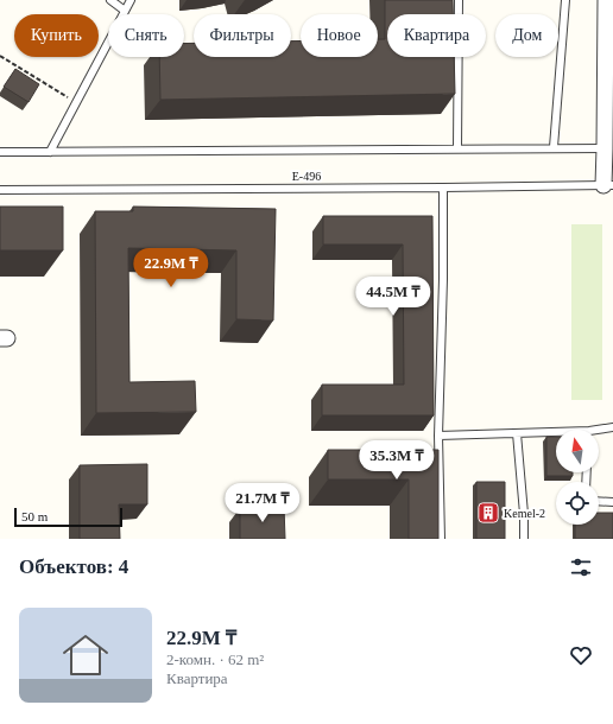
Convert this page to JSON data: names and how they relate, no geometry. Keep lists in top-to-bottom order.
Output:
{
  "streets": {
    "lane": ["E-496"]
  },
  "places": {
    "building": ["Kemel-2"]
  },
  "scale_bar": "50 m",
  "north": "top",
  "page": {
    "chip": [
      "Купить",
      "Снять",
      "Фильтры",
      "Новое",
      "Квартира",
      "Дом"
    ],
    "price": [
      "22.9M ₸",
      "44.5M ₸",
      "35.3M ₸",
      "21.7M ₸"
    ],
    "scale": "50 m",
    "heading": "Объектов: 4",
    "list": [
      {
        "name": "22.9M ₸",
        "note": "2-комн. · 62 m² · Квартира"
      }
    ]
  }
}
